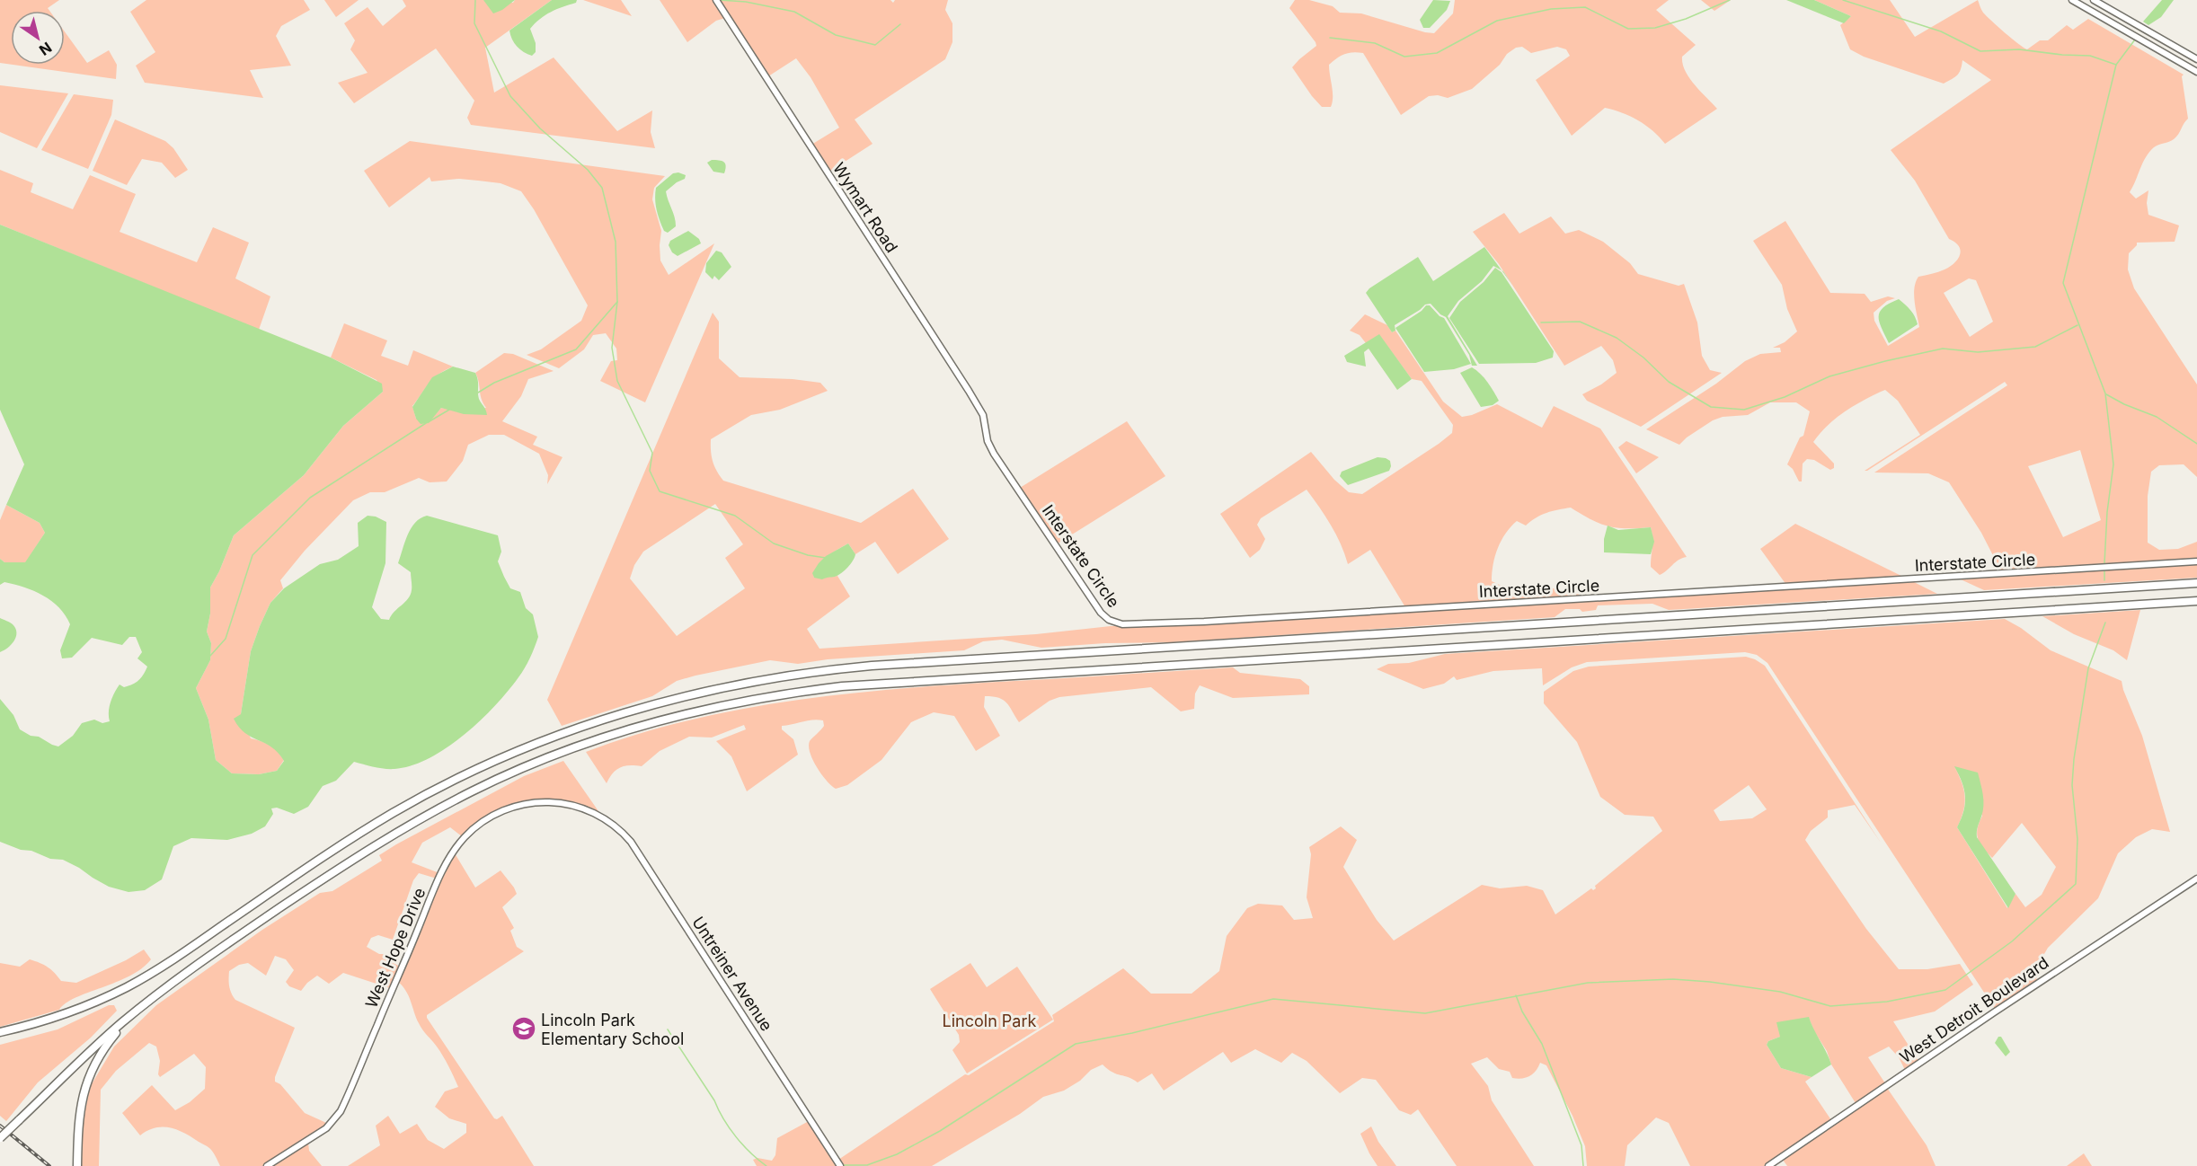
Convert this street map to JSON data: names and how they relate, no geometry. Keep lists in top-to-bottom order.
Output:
{
  "streets": {
    "street": [
      "Wymart Road",
      "Interstate Circle",
      "West Hope Drive",
      "Untreiner Avenue",
      "West Detroit Boulevard"
    ]
  },
  "crossings": [
    ["Wymart Road", "Interstate Circle"],
    ["West Hope Drive", "Untreiner Avenue"]
  ],
  "parks": ["Lincoln Park"],
  "places": {
    "school or university": ["Lincoln Park Elementary School"]
  },
  "north": "bottom right"
}
